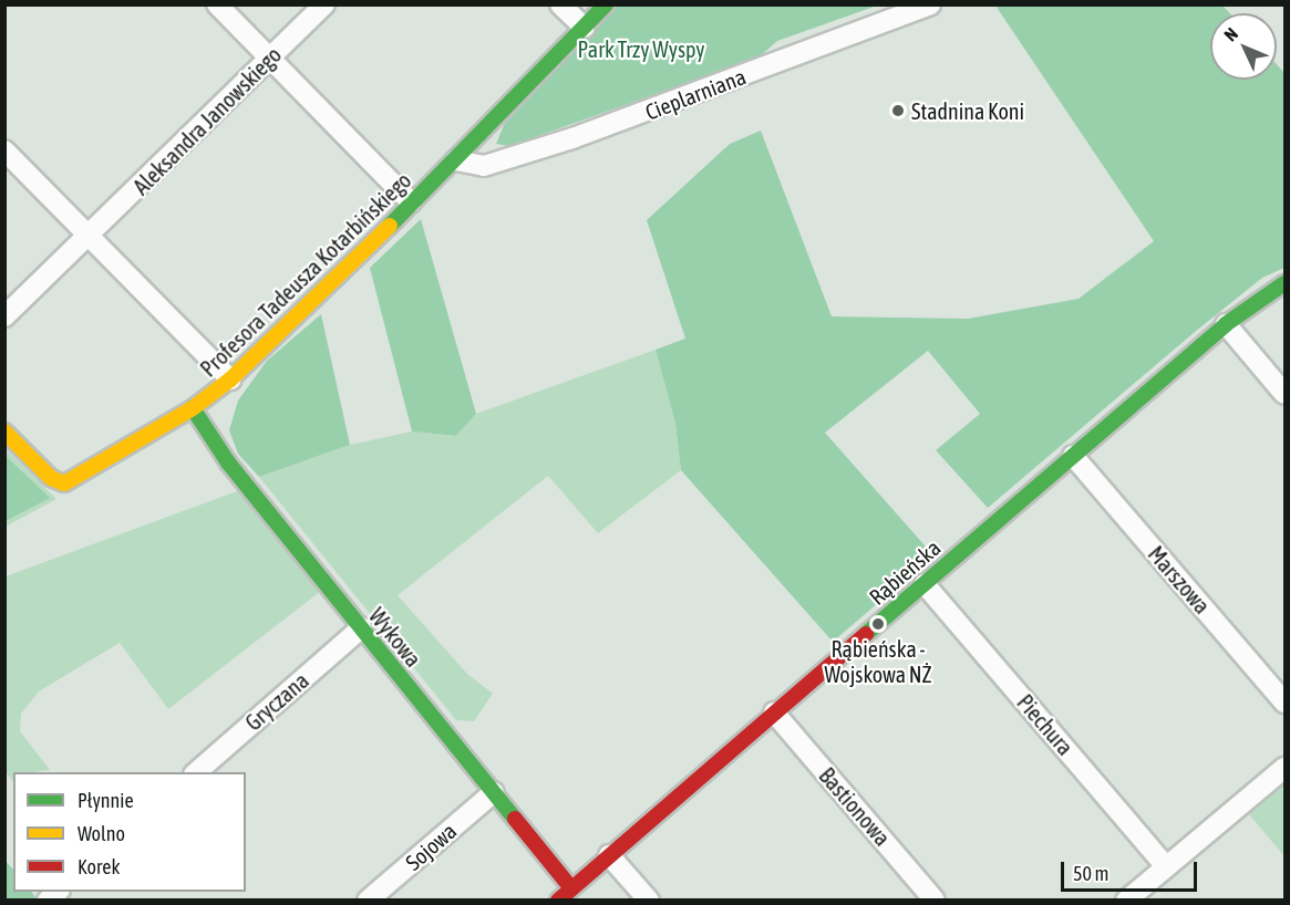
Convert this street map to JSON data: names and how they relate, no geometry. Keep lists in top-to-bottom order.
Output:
{
  "streets": {
    "street": [
      "Cieplarniana",
      "Aleksandra Janowskiego",
      "Profesora Tadeusza Kotarbińskiego",
      "Rąbieńska",
      "Marszowa",
      "Wykowa",
      "Gryczana",
      "Piechura",
      "Bastionowa",
      "Sojowa"
    ]
  },
  "crossings": [
    ["Cieplarniana", "Profesora Tadeusza Kotarbińskiego"],
    ["Profesora Tadeusza Kotarbińskiego", "Wykowa"],
    ["Rąbieńska", "Marszowa"],
    ["Rąbieńska", "Wykowa"],
    ["Rąbieńska", "Piechura"],
    ["Rąbieńska", "Bastionowa"],
    ["Wykowa", "Gryczana"],
    ["Wykowa", "Sojowa"]
  ],
  "parks": ["Park Trzy Wyspy"],
  "places": ["Stadnina Koni", "Rąbieńska - Wojskowa NŻ"],
  "legend": ["Płynnie", "Wolno", "Korek"],
  "scale_bar": "50 m",
  "north": "top left"
}
